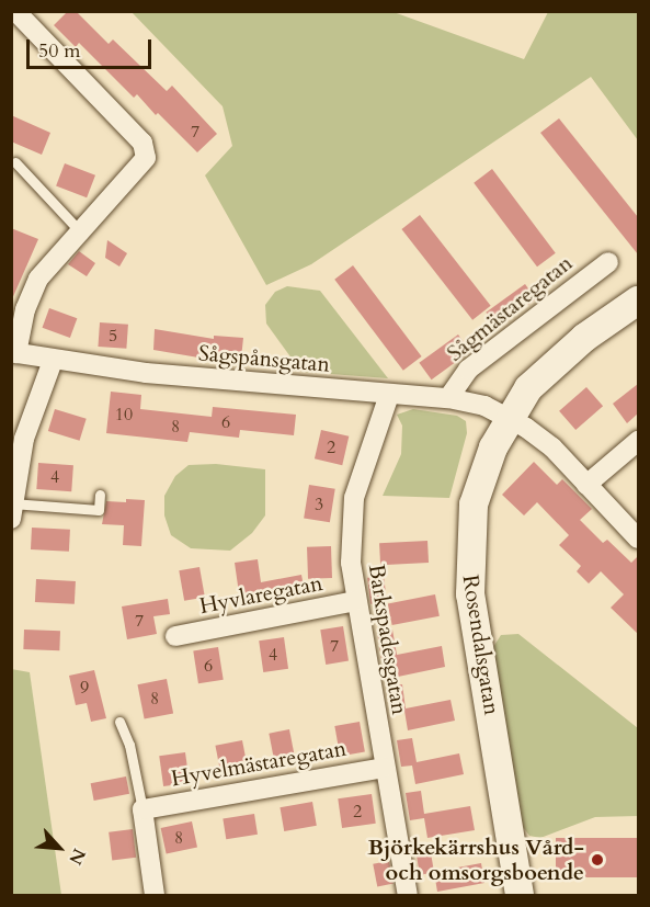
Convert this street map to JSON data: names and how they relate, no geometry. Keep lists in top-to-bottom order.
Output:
{
  "streets": {
    "street": [
      "Sågmästaregatan",
      "Sågspånsgatan",
      "Hyvlaregatan",
      "Barkspadesgatan",
      "Rosendalsgatan",
      "Hyvelmästaregatan"
    ]
  },
  "crossings": [
    ["Sågmästaregatan", "Sågspånsgatan"],
    ["Sågspånsgatan", "Barkspadesgatan"],
    ["Sågspånsgatan", "Rosendalsgatan"],
    ["Hyvlaregatan", "Barkspadesgatan"],
    ["Barkspadesgatan", "Hyvelmästaregatan"]
  ],
  "places": ["Björkekärrshus Vård- och omsorgsboende"],
  "house_numbers": [
    "7",
    "5",
    "10",
    "6",
    "8",
    "2",
    "4",
    "3",
    "7",
    "7",
    "4",
    "6",
    "9",
    "8",
    "2",
    "8"
  ],
  "scale_bar": "50 m",
  "north": "bottom right"
}
